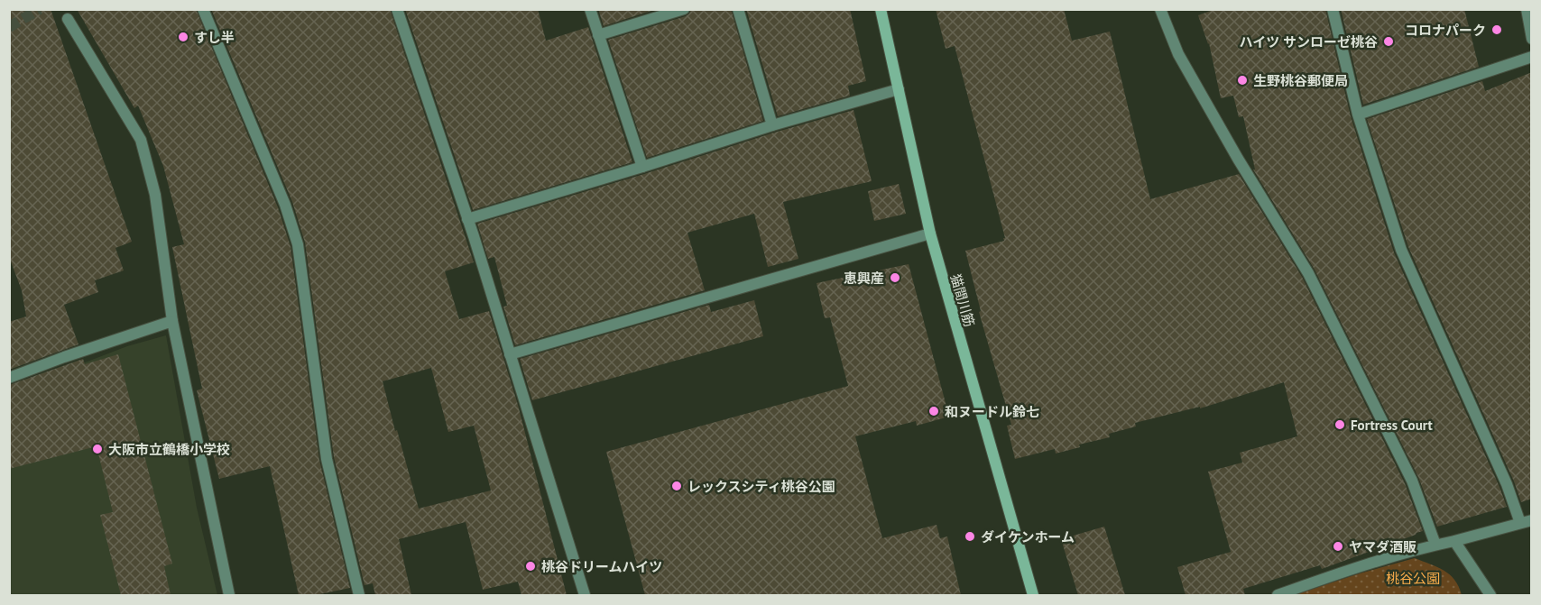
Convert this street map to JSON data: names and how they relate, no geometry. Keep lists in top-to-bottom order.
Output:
{
  "streets": {
    "street": ["猫間川筋"]
  },
  "parks": ["桃谷公園"],
  "places": [
    "コロナパーク",
    "すし半",
    "ハイツ サンローゼ桃谷",
    "生野桃谷郵便局",
    "恵興産",
    "和ヌードル鈴七",
    "Fortress Court",
    "大阪市立鶴橋小学校",
    "レックスシティ桃谷公園",
    "ダイケンホーム",
    "ヤマダ酒販",
    "桃谷ドリームハイツ"
  ]
}
